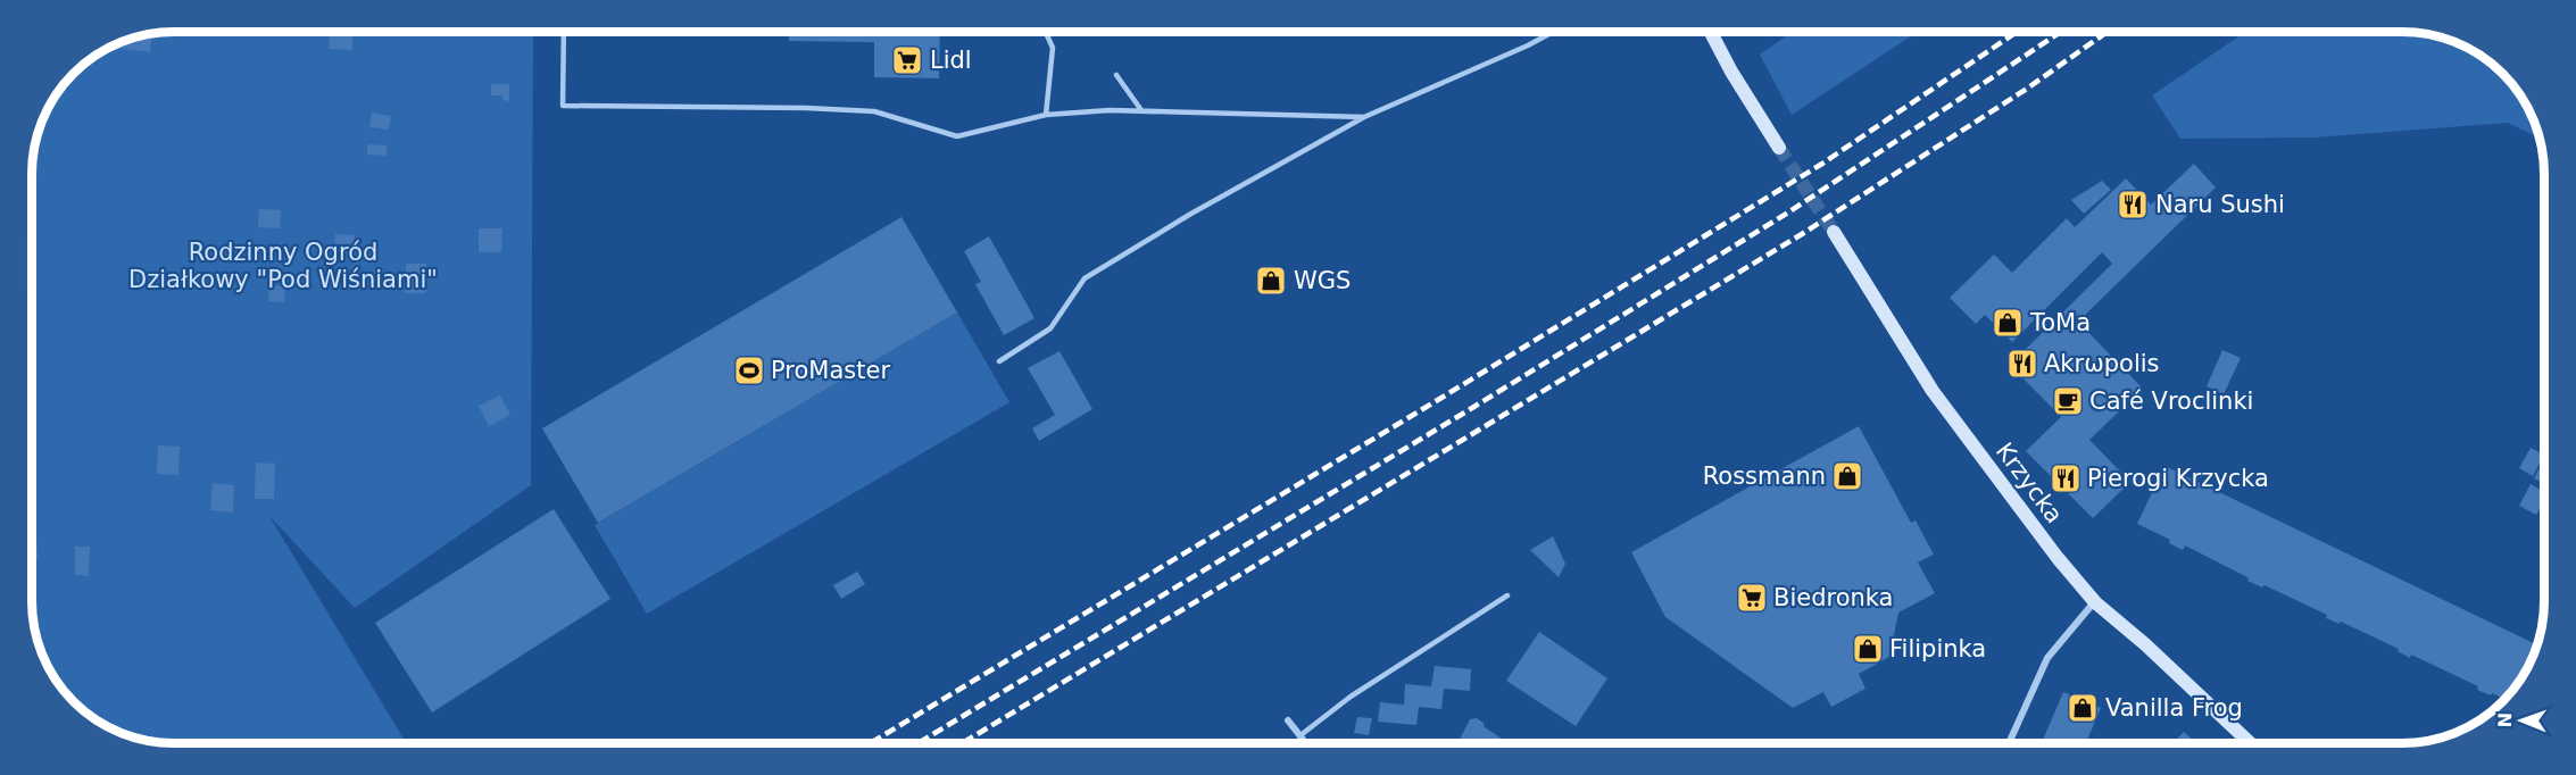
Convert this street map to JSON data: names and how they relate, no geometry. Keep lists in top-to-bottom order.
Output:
{
  "streets": {
    "street": ["Krzycka"]
  },
  "parks": ["Rodzinny Ogród Działkowy \"Pod Wiśniami\""],
  "places": {
    "supermarket": ["Lidl", "Biedronka"],
    "restaurant": ["Naru Sushi", "Akrωpolis", "Pierogi Krzycka"],
    "shop": [
      "WGS",
      "ToMa",
      "Rossmann",
      "Filipinka",
      "Vanilla Frog"
    ],
    "sports": ["ProMaster"],
    "cafe": ["Café Vroclinki"]
  },
  "north": "left"
}
